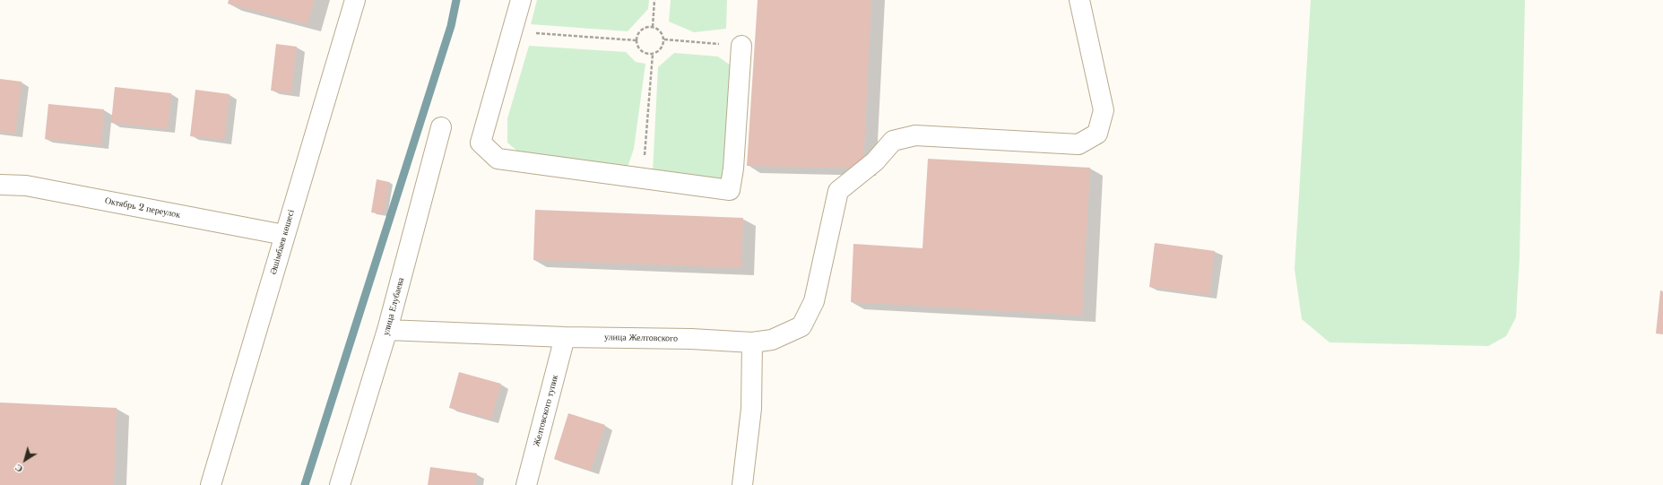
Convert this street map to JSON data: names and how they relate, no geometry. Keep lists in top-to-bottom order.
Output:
{
  "streets": {
    "street": [
      "Октябрь 2 переулок",
      "Әшімбаев көшесі",
      "улица Елубаева",
      "улица Желтовского",
      "Желтовского тупик"
    ]
  },
  "crossings": [
    ["Октябрь 2 переулок", "Әшімбаев көшесі"],
    ["улица Елубаева", "улица Желтовского"],
    ["улица Желтовского", "Желтовского тупик"]
  ],
  "north": "bottom left"
}
